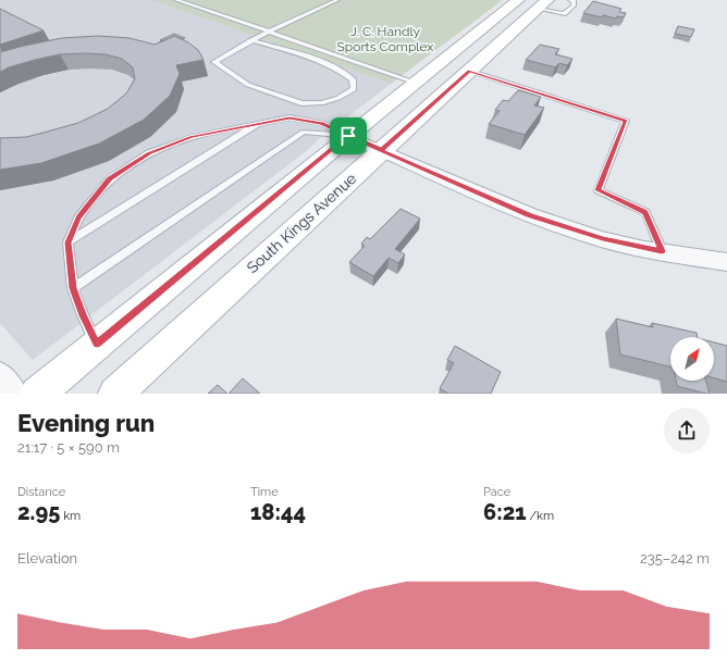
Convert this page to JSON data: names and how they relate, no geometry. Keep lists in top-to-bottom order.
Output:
{
  "streets": {
    "main road": ["South Kings Avenue"]
  },
  "parks": ["J. C. Handly Sports Complex"],
  "north": "top right",
  "page": {
    "heading": ["Evening run", "21:17 · 5 × 590 m"],
    "stats": [
      ["Distance", "2.95 km"],
      ["Time", "18:44"],
      ["Pace", "6:21 /km"]
    ],
    "chart": ["Elevation", "235–242 m"]
  }
}
